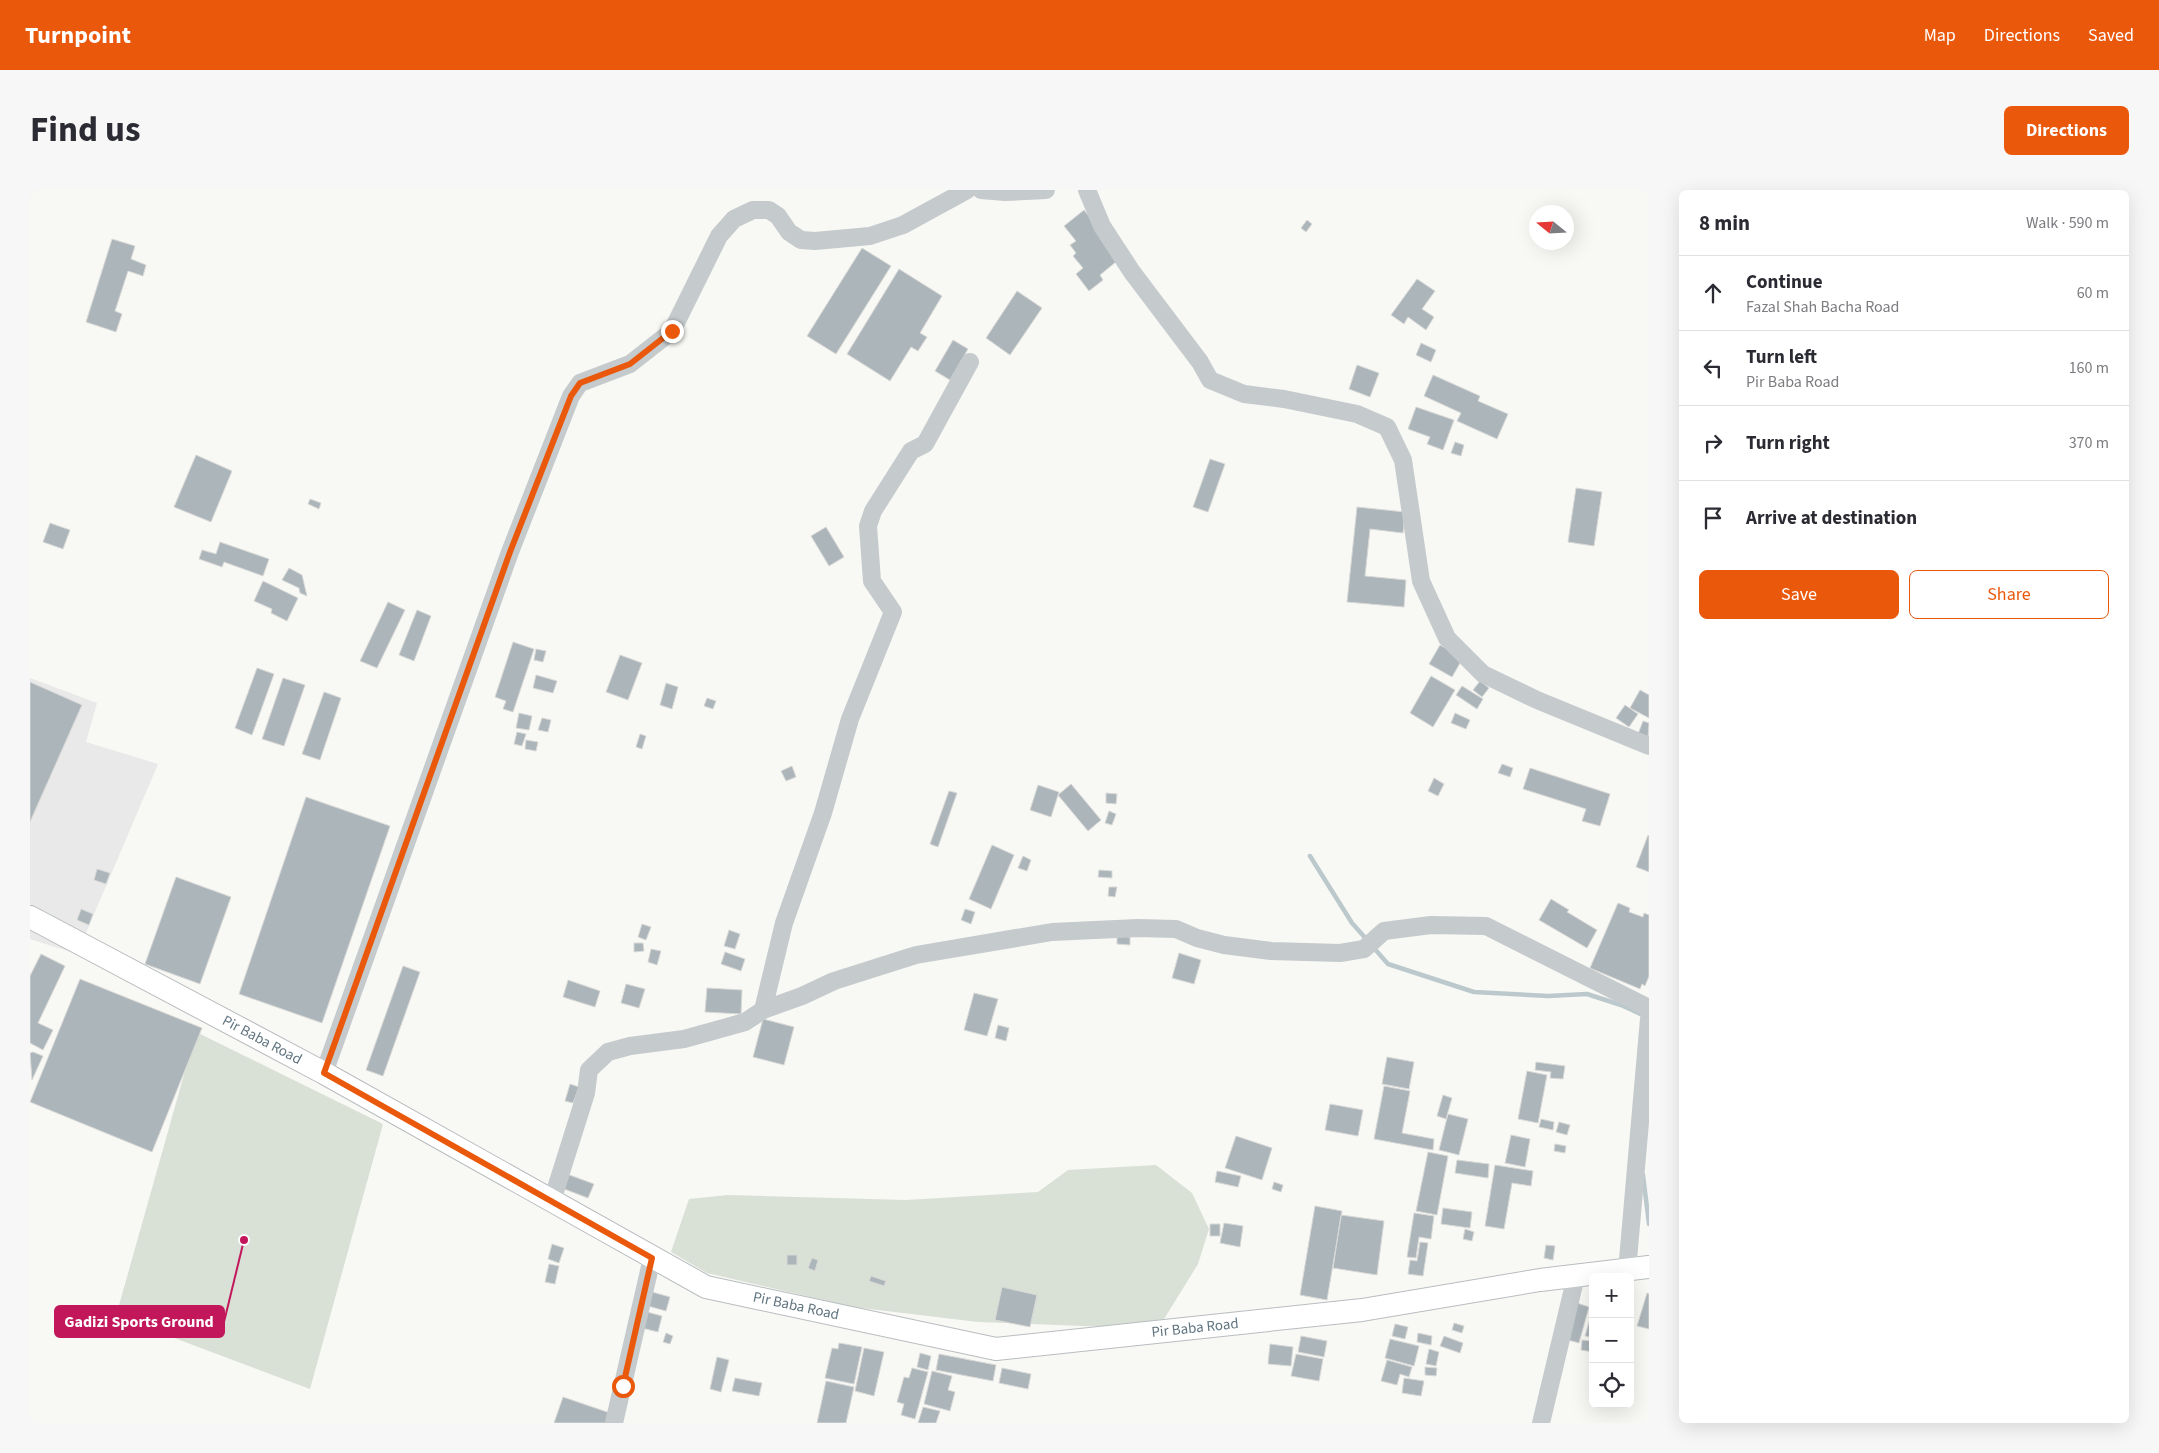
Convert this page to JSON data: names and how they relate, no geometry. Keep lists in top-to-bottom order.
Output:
{
  "streets": {
    "main road": ["Pir Baba Road"]
  },
  "places": ["Gadizi Sports Ground"],
  "north": "left",
  "page": {
    "header": "Turnpoint",
    "nav": ["Map", "Directions", "Saved"],
    "title": "Find us",
    "buttons": [
      "Directions",
      ["Save", "Share"]
    ],
    "heading": ["8 min", "Walk · 590 m"],
    "list": [
      ["Continue", "Fazal Shah Bacha Road", "60 m"],
      ["Turn left", "Pir Baba Road", "160 m"],
      ["Turn right", "370 m"],
      "Arrive at destination"
    ],
    "map_buttons": ["+", "−"]
  }
}
